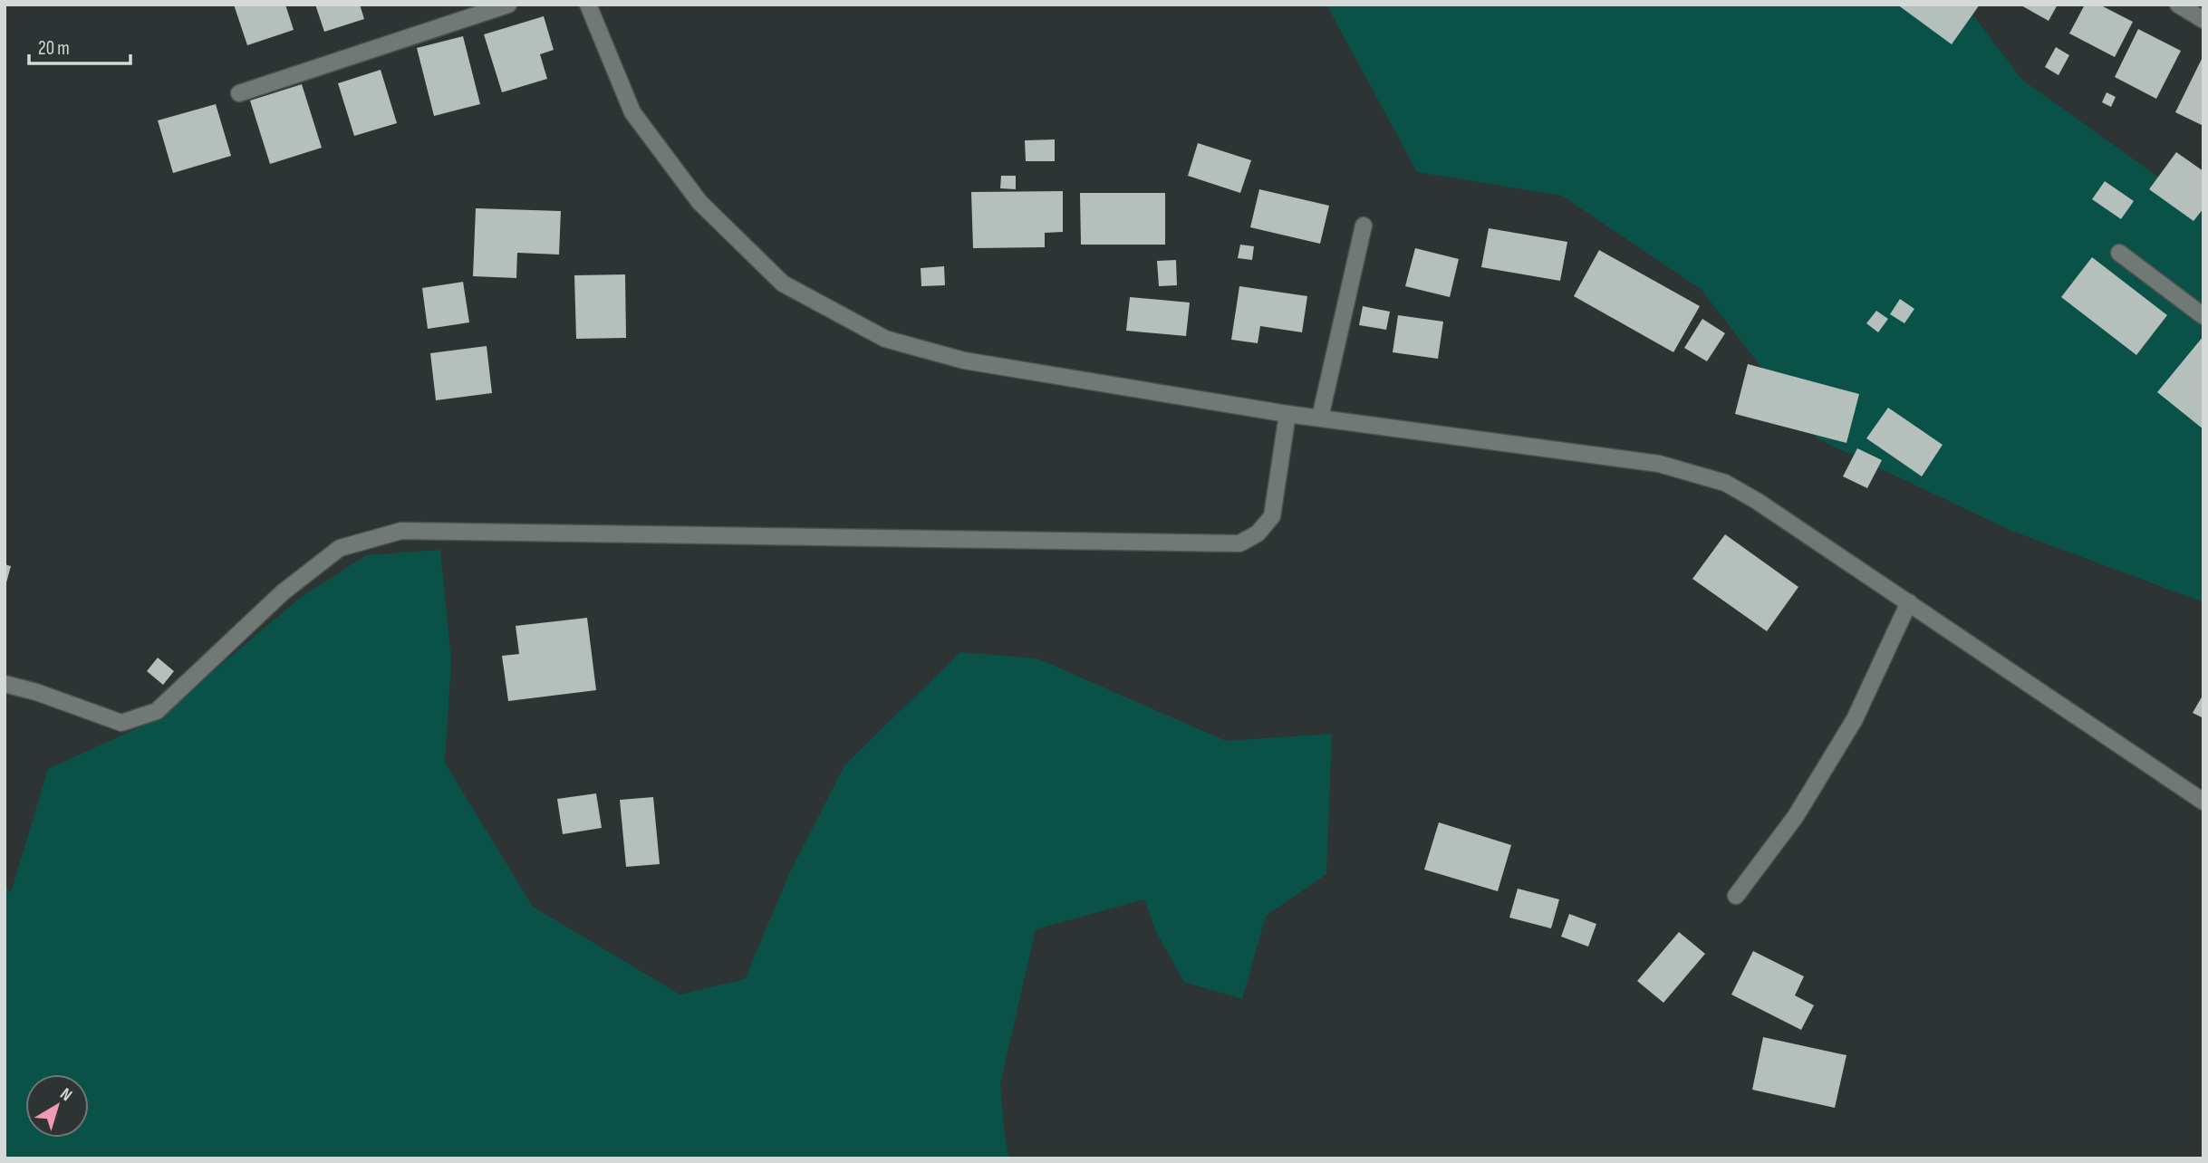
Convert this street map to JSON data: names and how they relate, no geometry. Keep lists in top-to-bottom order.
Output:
{
  "scale_bar": "20 m",
  "north": "top right"
}
